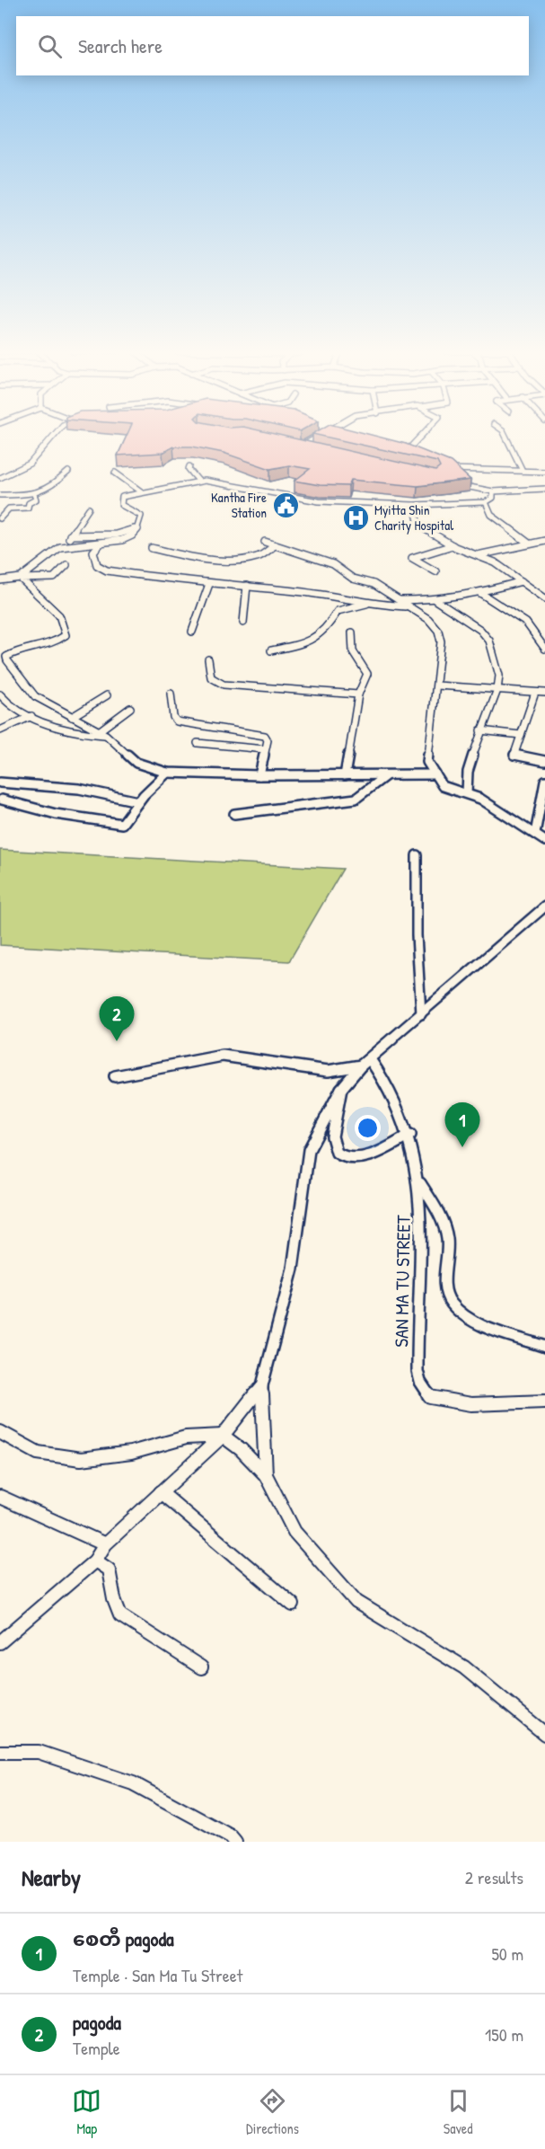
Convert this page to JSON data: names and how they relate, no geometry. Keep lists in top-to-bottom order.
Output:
{
  "streets": {
    "street": ["SAN MA TU STREET"]
  },
  "places": {
    "public building": ["Kantha Fire Station"],
    "hospital": ["Myitta Shin Charity Hospital"]
  },
  "page": {
    "search": "Search here",
    "pins": ["2", "1"],
    "heading": ["Nearby", "2 results"],
    "list": [
      {
        "mark": "1",
        "name": "စေတီ pagoda",
        "note": "Temple · San Ma Tu Street",
        "value": "50 m"
      },
      {
        "mark": "2",
        "name": "pagoda",
        "note": "Temple",
        "value": "150 m"
      }
    ],
    "nav": ["Map", "Directions", "Saved"]
  }
}
